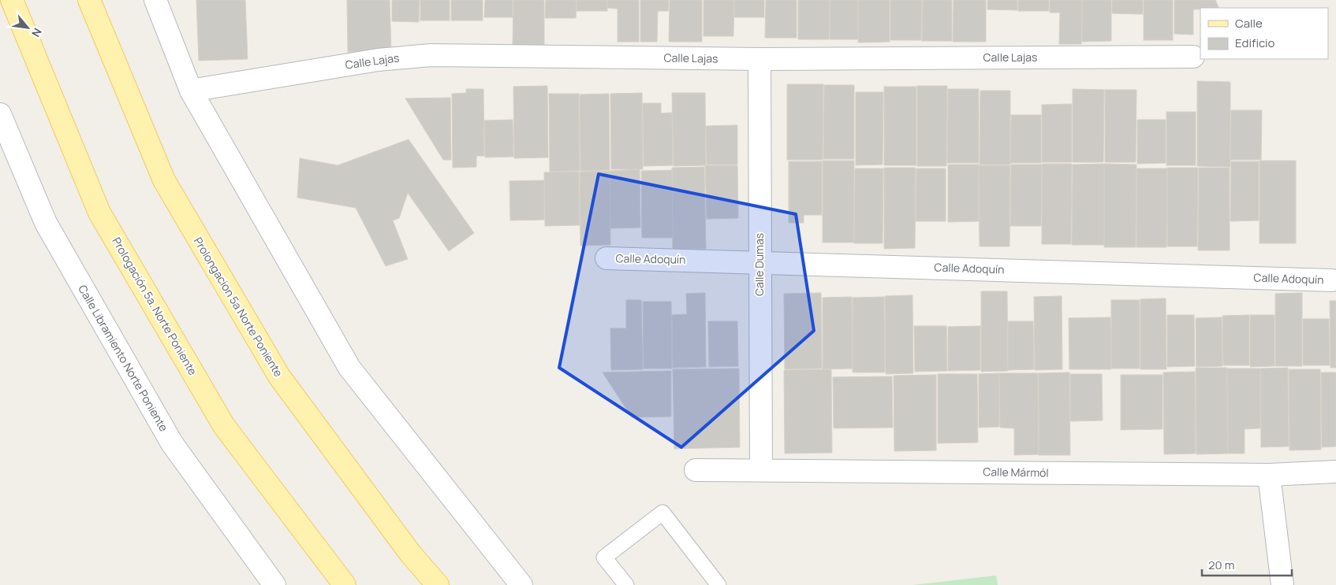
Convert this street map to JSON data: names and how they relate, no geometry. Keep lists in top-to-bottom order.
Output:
{
  "streets": {
    "main road": ["Prologación 5a. Norte Poniente", "Prolongacion 5a Norte Poniente"],
    "street": [
      "Calle Lajas",
      "Calle Adoquín",
      "Calle Dumas",
      "Calle Libramiento Norte Poniente",
      "Calle Mármól"
    ]
  },
  "crossings": [
    ["Calle Lajas", "Calle Dumas"],
    ["Calle Adoquín", "Calle Dumas"],
    ["Calle Dumas", "Calle Mármól"]
  ],
  "legend": ["Calle", "Edificio"],
  "scale_bar": "20 m",
  "north": "bottom right"
}
